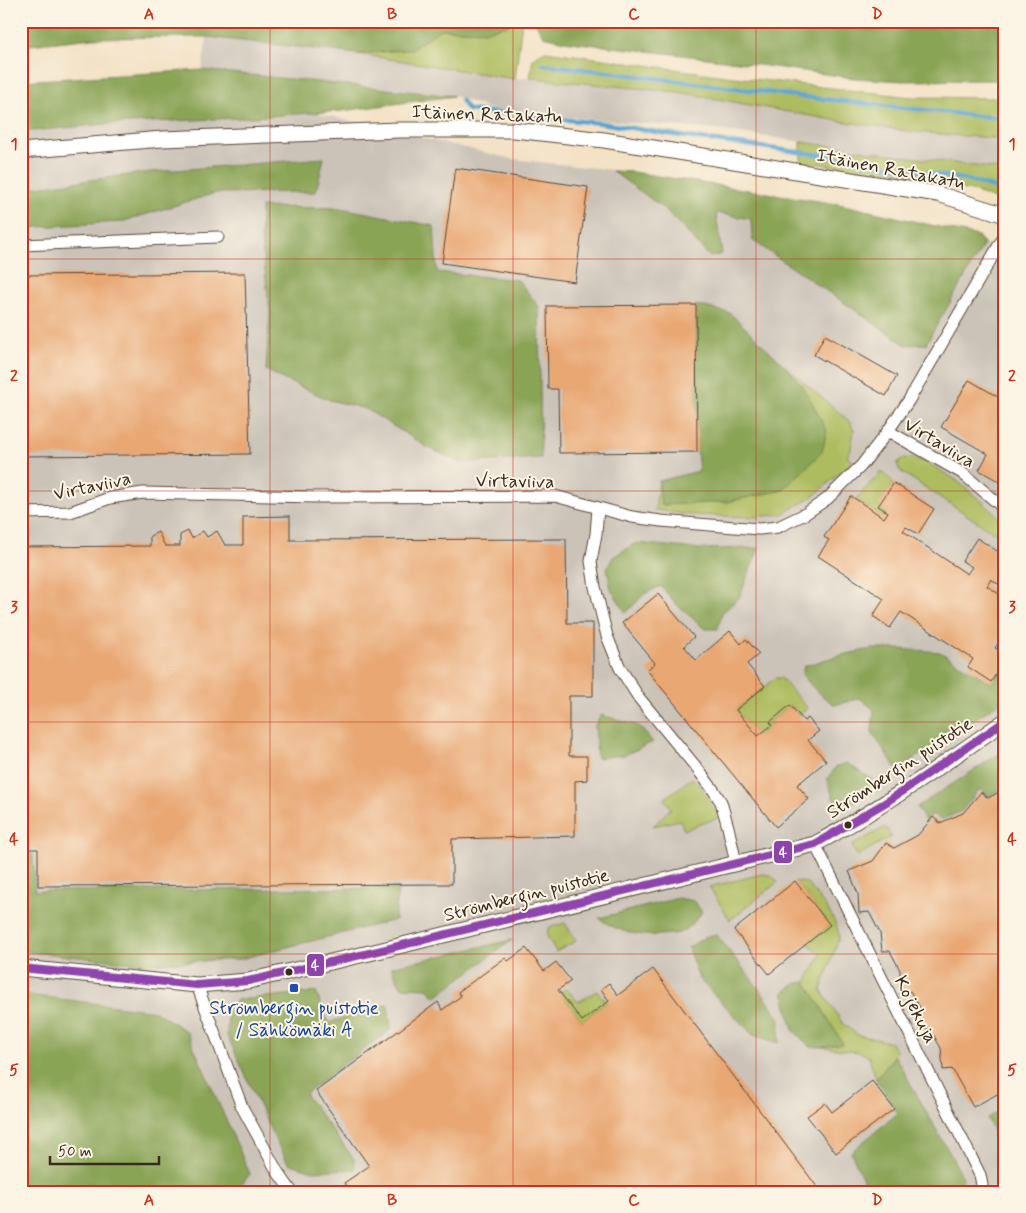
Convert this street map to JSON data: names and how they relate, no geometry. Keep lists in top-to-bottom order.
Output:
{
  "streets": {
    "street": [
      "Itäinen Ratakatu",
      "Virtaviiva",
      "Strömbergin puistotie",
      "Kojekuja"
    ]
  },
  "crossings": [
    ["Strömbergin puistotie", "Kojekuja"]
  ],
  "places": {
    "transit": ["Strömbergin puistotie / Sähkömäki A"]
  },
  "lines": ["transit line 4"],
  "scale_bar": "50 m",
  "grid": {
    "columns": [
      "A",
      "B",
      "C",
      "D"
    ],
    "rows": [
      "1",
      "2",
      "3",
      "4",
      "5"
    ]
  }
}
